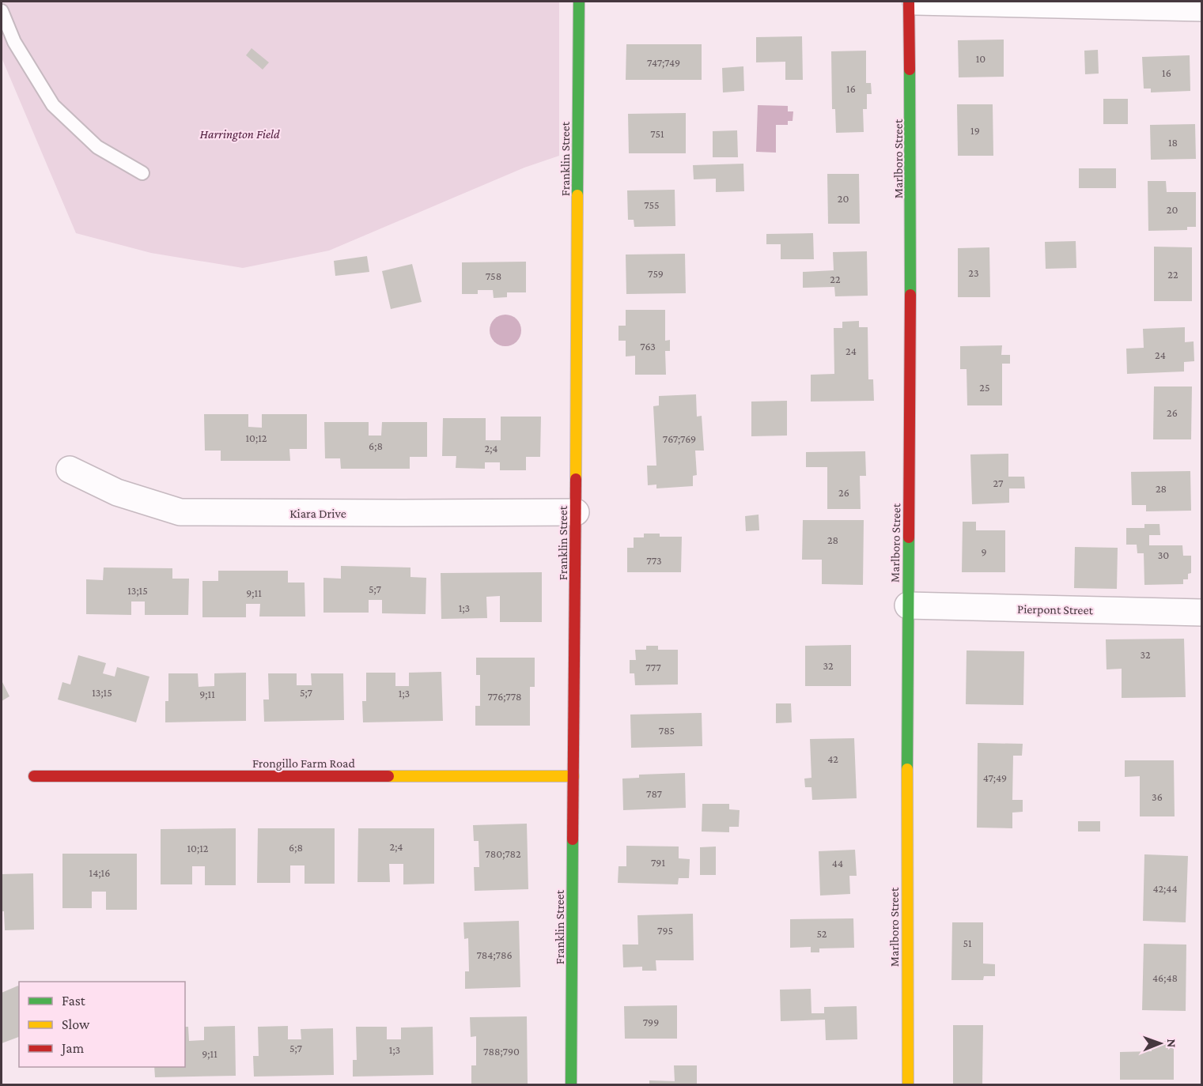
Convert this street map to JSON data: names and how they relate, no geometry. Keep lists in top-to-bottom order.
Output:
{
  "streets": {
    "street": [
      "Franklin Street",
      "Marlboro Street",
      "Kiara Drive",
      "Pierpont Street",
      "Frongillo Farm Road"
    ]
  },
  "crossings": [
    ["Franklin Street", "Kiara Drive"],
    ["Franklin Street", "Frongillo Farm Road"],
    ["Marlboro Street", "Pierpont Street"]
  ],
  "parks": ["Harrington Field"],
  "house_numbers": [
    "10",
    "747;749",
    "16",
    "16",
    "19",
    "751",
    "18",
    "20",
    "755",
    "20",
    "23",
    "759",
    "22",
    "758",
    "22",
    "763",
    "24",
    "24",
    "25",
    "26",
    "10;12",
    "767;769",
    "6;8",
    "2;4",
    "27",
    "28",
    "26",
    "28",
    "9",
    "30",
    "773",
    "5;7",
    "13;15",
    "9;11",
    "1;3",
    "32",
    "32",
    "777",
    "13;15",
    "5;7",
    "1;3",
    "9;11",
    "776;778",
    "785",
    "42",
    "47;49",
    "787",
    "36",
    "2;4",
    "6;8",
    "10;12",
    "780;782",
    "791",
    "44",
    "14;16",
    "42;44",
    "795",
    "52",
    "51",
    "784;786",
    "46;48",
    "799",
    "5;7",
    "1;3",
    "788;790",
    "9;11"
  ],
  "legend": ["Fast", "Slow", "Jam"],
  "north": "right"
}
